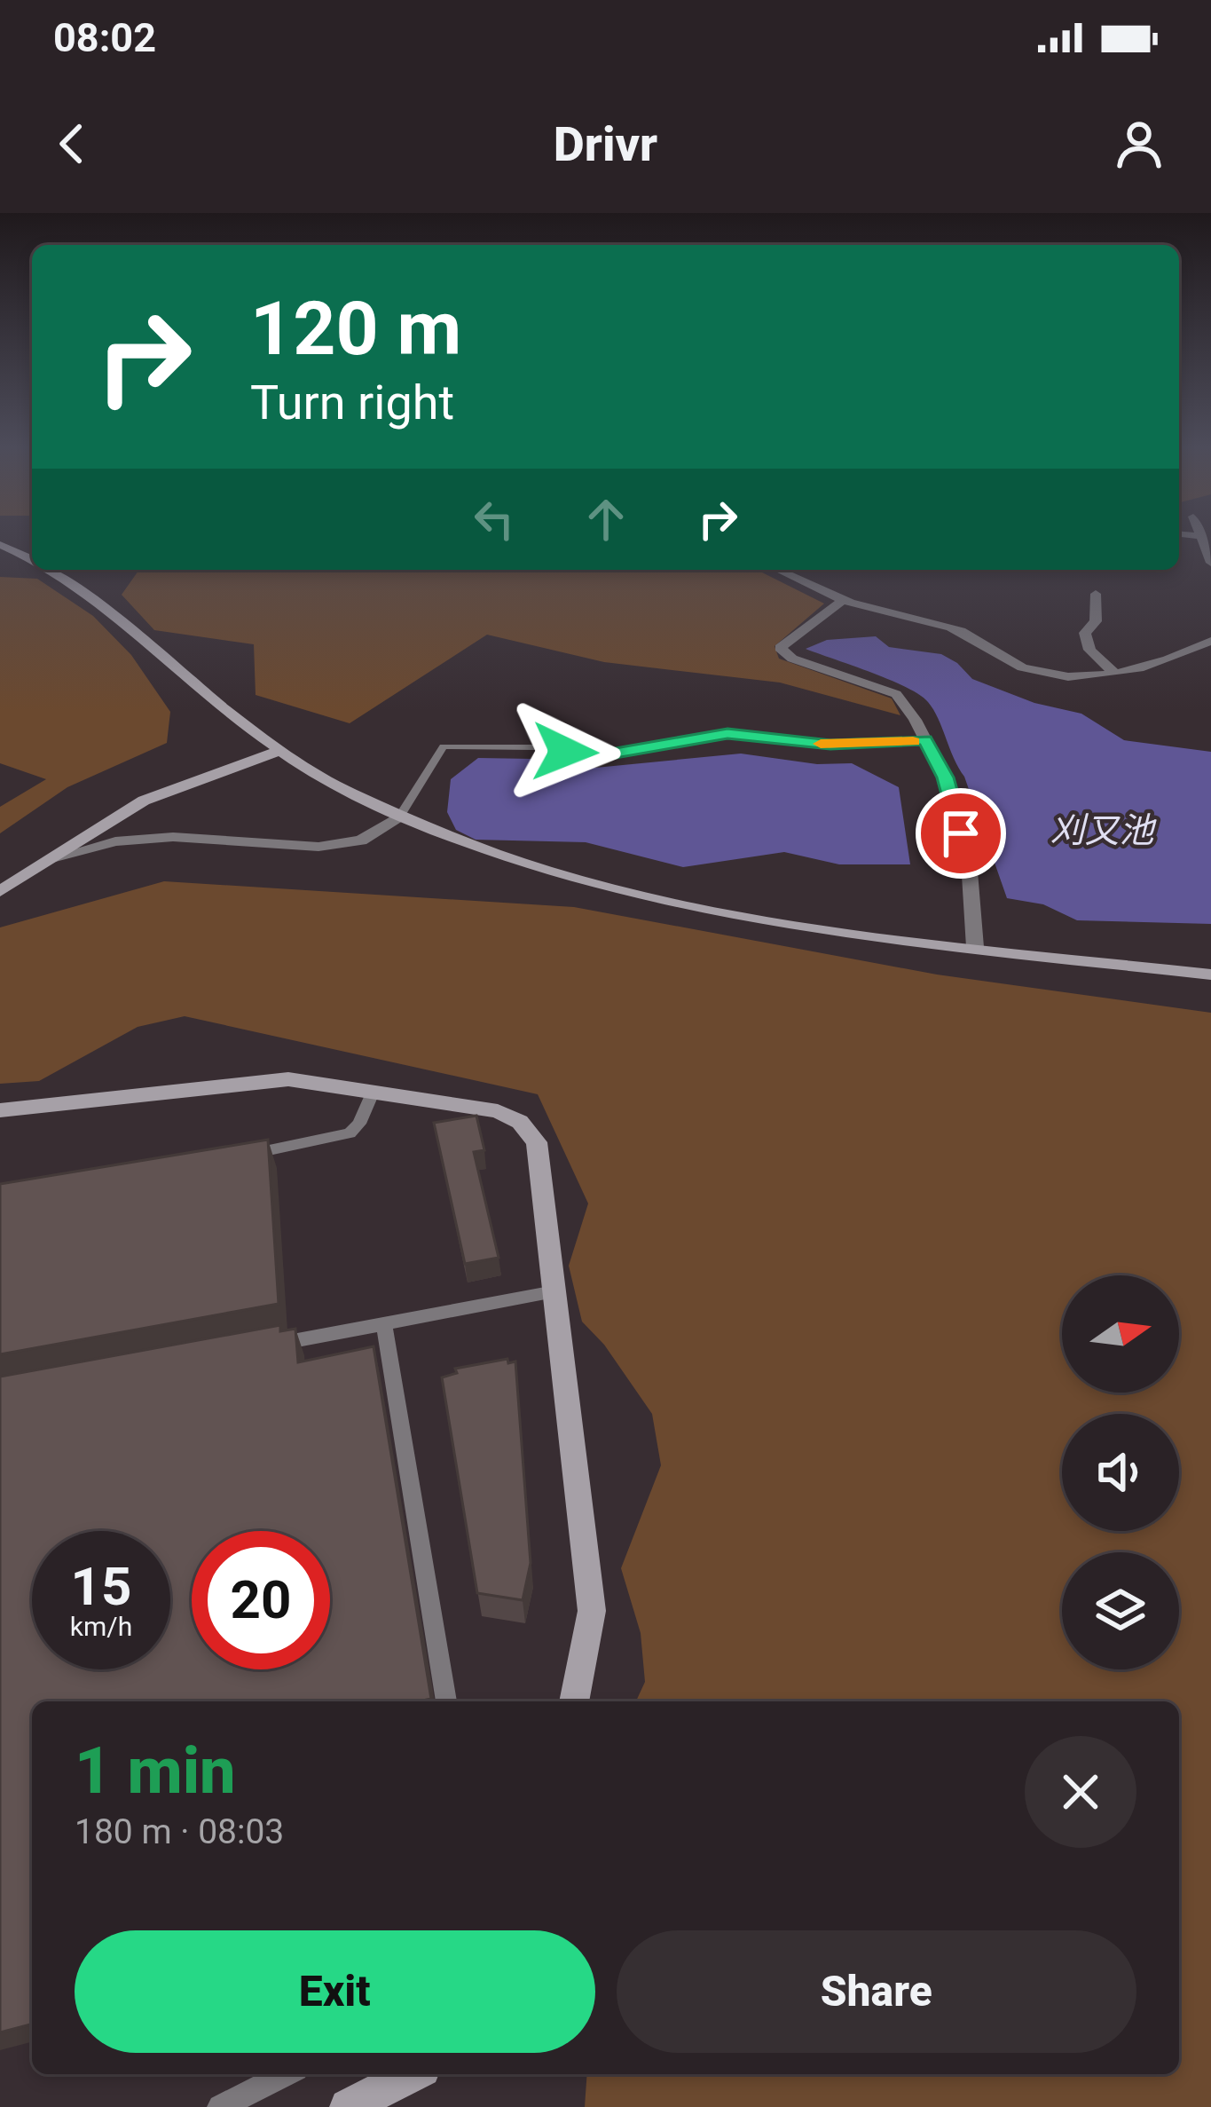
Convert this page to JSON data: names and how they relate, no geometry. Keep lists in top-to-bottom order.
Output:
{
  "water": ["刈又池"],
  "north": "right",
  "page": {
    "status": "08:02",
    "header": "Drivr",
    "turn": ["120 m", "Turn right"],
    "speed": "15 km/h",
    "limit": "20",
    "heading": ["1 min", "180 m · 08:03"],
    "buttons": ["Exit", "Share"]
  }
}
